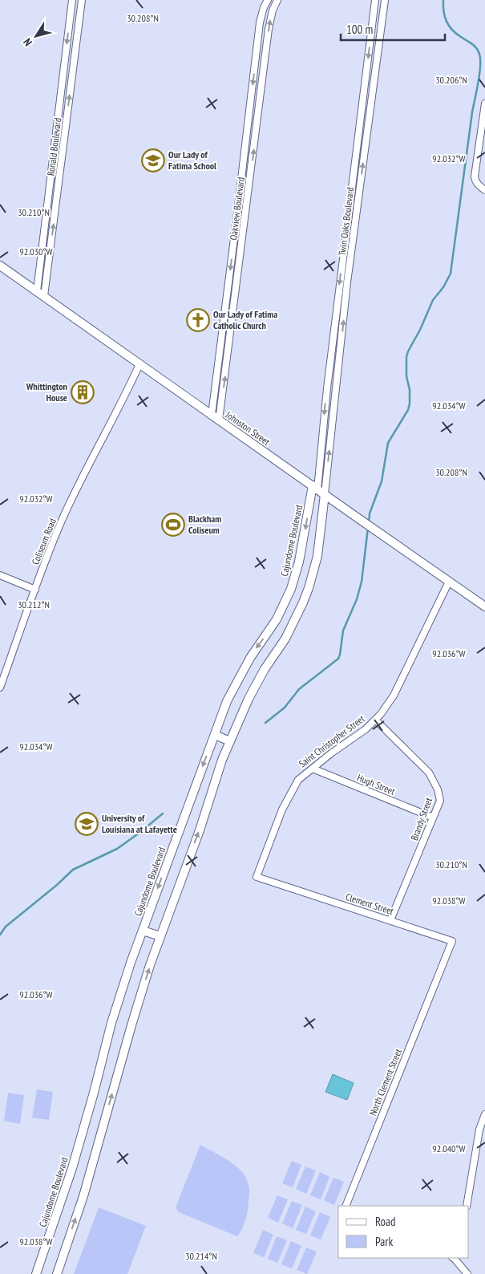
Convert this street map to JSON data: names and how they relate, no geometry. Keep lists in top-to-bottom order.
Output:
{
  "streets": {
    "street": [
      "Ronald Boulevard",
      "Oakview Boulevard",
      "Twin Oaks Boulevard",
      "Johnston Street",
      "Cajundome Boulevard",
      "Coliseum Road",
      "Saint Christopher Street",
      "Hugh Street",
      "Brandy Street",
      "Clement Street",
      "North Clement Street"
    ]
  },
  "crossings": [
    ["Ronald Boulevard", "Johnston Street"],
    ["Oakview Boulevard", "Johnston Street"],
    ["Twin Oaks Boulevard", "Johnston Street"],
    ["Twin Oaks Boulevard", "Cajundome Boulevard"],
    ["Johnston Street", "Cajundome Boulevard"],
    ["Johnston Street", "Coliseum Road"],
    ["Johnston Street", "Saint Christopher Street"],
    ["Saint Christopher Street", "Hugh Street"],
    ["Saint Christopher Street", "Brandy Street"],
    ["Saint Christopher Street", "Clement Street"],
    ["Hugh Street", "Brandy Street"],
    ["Brandy Street", "Clement Street"],
    ["Clement Street", "North Clement Street"]
  ],
  "places": {
    "school or university": ["Our Lady of Fatima School", "University of Louisiana at Lafayette"],
    "church": ["Our Lady of Fatima Catholic Church"],
    "building": ["Whittington House"],
    "sports": ["Blackham Coliseum"]
  },
  "legend": ["Road", "Park"],
  "scale_bar": "100 m",
  "north": "bottom left",
  "coordinates": [
    "30.208°N",
    "30.206°N",
    "92.032°W",
    "30.210°N",
    "92.030°W",
    "92.034°W",
    "30.212°N",
    "92.036°W",
    "92.038°W",
    "92.040°W",
    "30.214°N"
  ]
}
